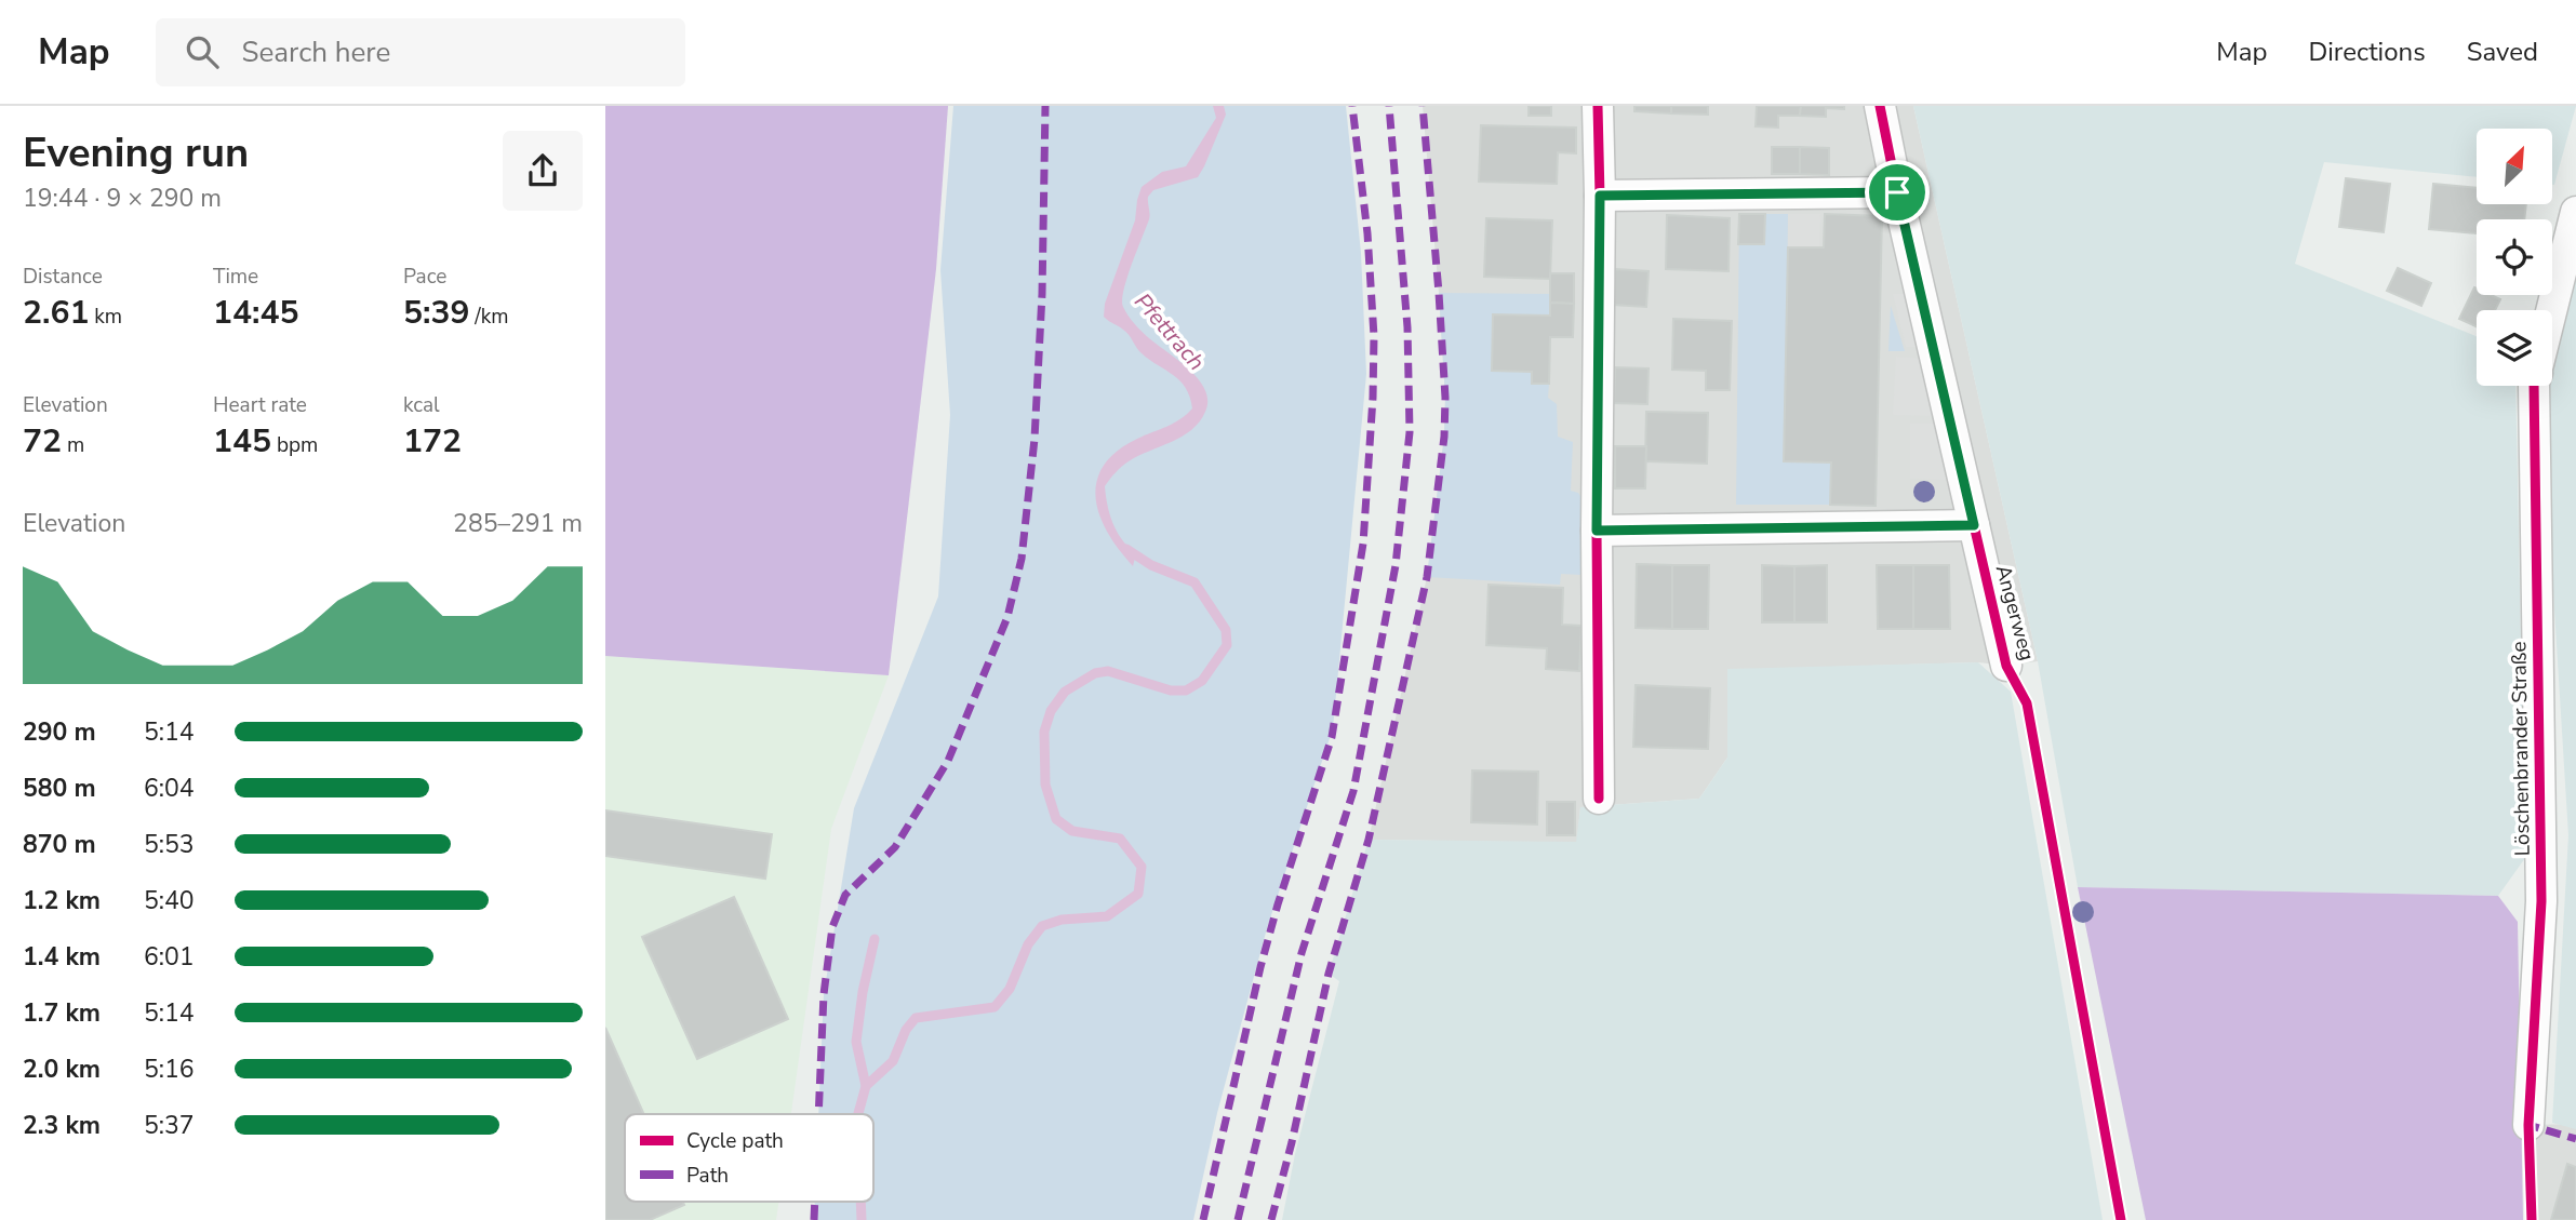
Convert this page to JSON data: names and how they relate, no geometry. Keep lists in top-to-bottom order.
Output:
{
  "streets": {
    "street": ["Angerweg", "Löschenbrander Straße"]
  },
  "water": ["Pfettrach"],
  "legend": ["Cycle path", "Path"],
  "north": "top right",
  "page": {
    "header": "Map",
    "search": "Search here",
    "nav": ["Map", "Directions", "Saved"],
    "heading": ["Evening run", "19:44 · 9 × 290 m"],
    "stats": [
      ["Distance", "2.61 km"],
      ["Time", "14:45"],
      ["Pace", "5:39 /km"],
      ["Elevation", "72 m"],
      ["Heart rate", "145 bpm"],
      ["kcal", "172"]
    ],
    "chart": ["Elevation", "285–291 m"],
    "list": [
      {
        "name": "290 m",
        "note": "5:14"
      },
      {
        "name": "580 m",
        "note": "6:04"
      },
      {
        "name": "870 m",
        "note": "5:53"
      },
      {
        "name": "1.2 km",
        "note": "5:40"
      },
      {
        "name": "1.4 km",
        "note": "6:01"
      },
      {
        "name": "1.7 km",
        "note": "5:14"
      },
      {
        "name": "2.0 km",
        "note": "5:16"
      },
      {
        "name": "2.3 km",
        "note": "5:37"
      }
    ]
  }
}
